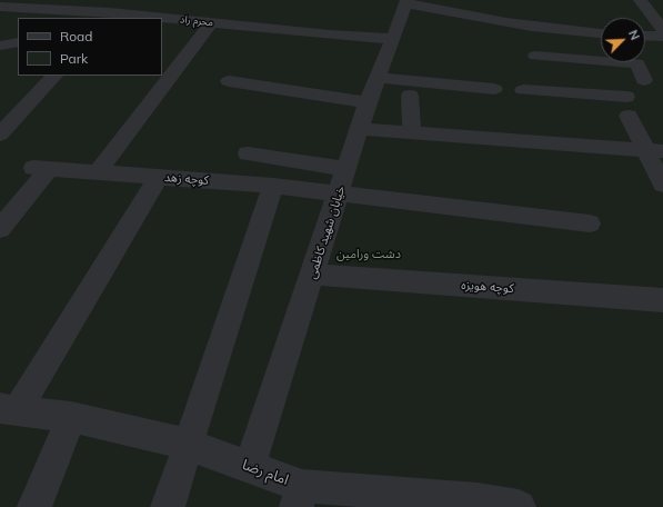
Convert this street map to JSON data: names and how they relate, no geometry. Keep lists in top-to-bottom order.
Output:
{
  "streets": {
    "street": [
      "محرم راد",
      "کوچه زهد",
      "خیابان شهید کاظمی",
      "کوچه هویزه",
      "امام رضا"
    ]
  },
  "crossings": [
    ["محرم راد", "خیابان شهید کاظمی"],
    ["کوچه زهد", "خیابان شهید کاظمی"],
    ["خیابان شهید کاظمی", "کوچه هویزه"],
    ["خیابان شهید کاظمی", "امام رضا"]
  ],
  "parks": ["دشت ورامین"],
  "legend": ["Road", "Park"],
  "north": "top right"
}
